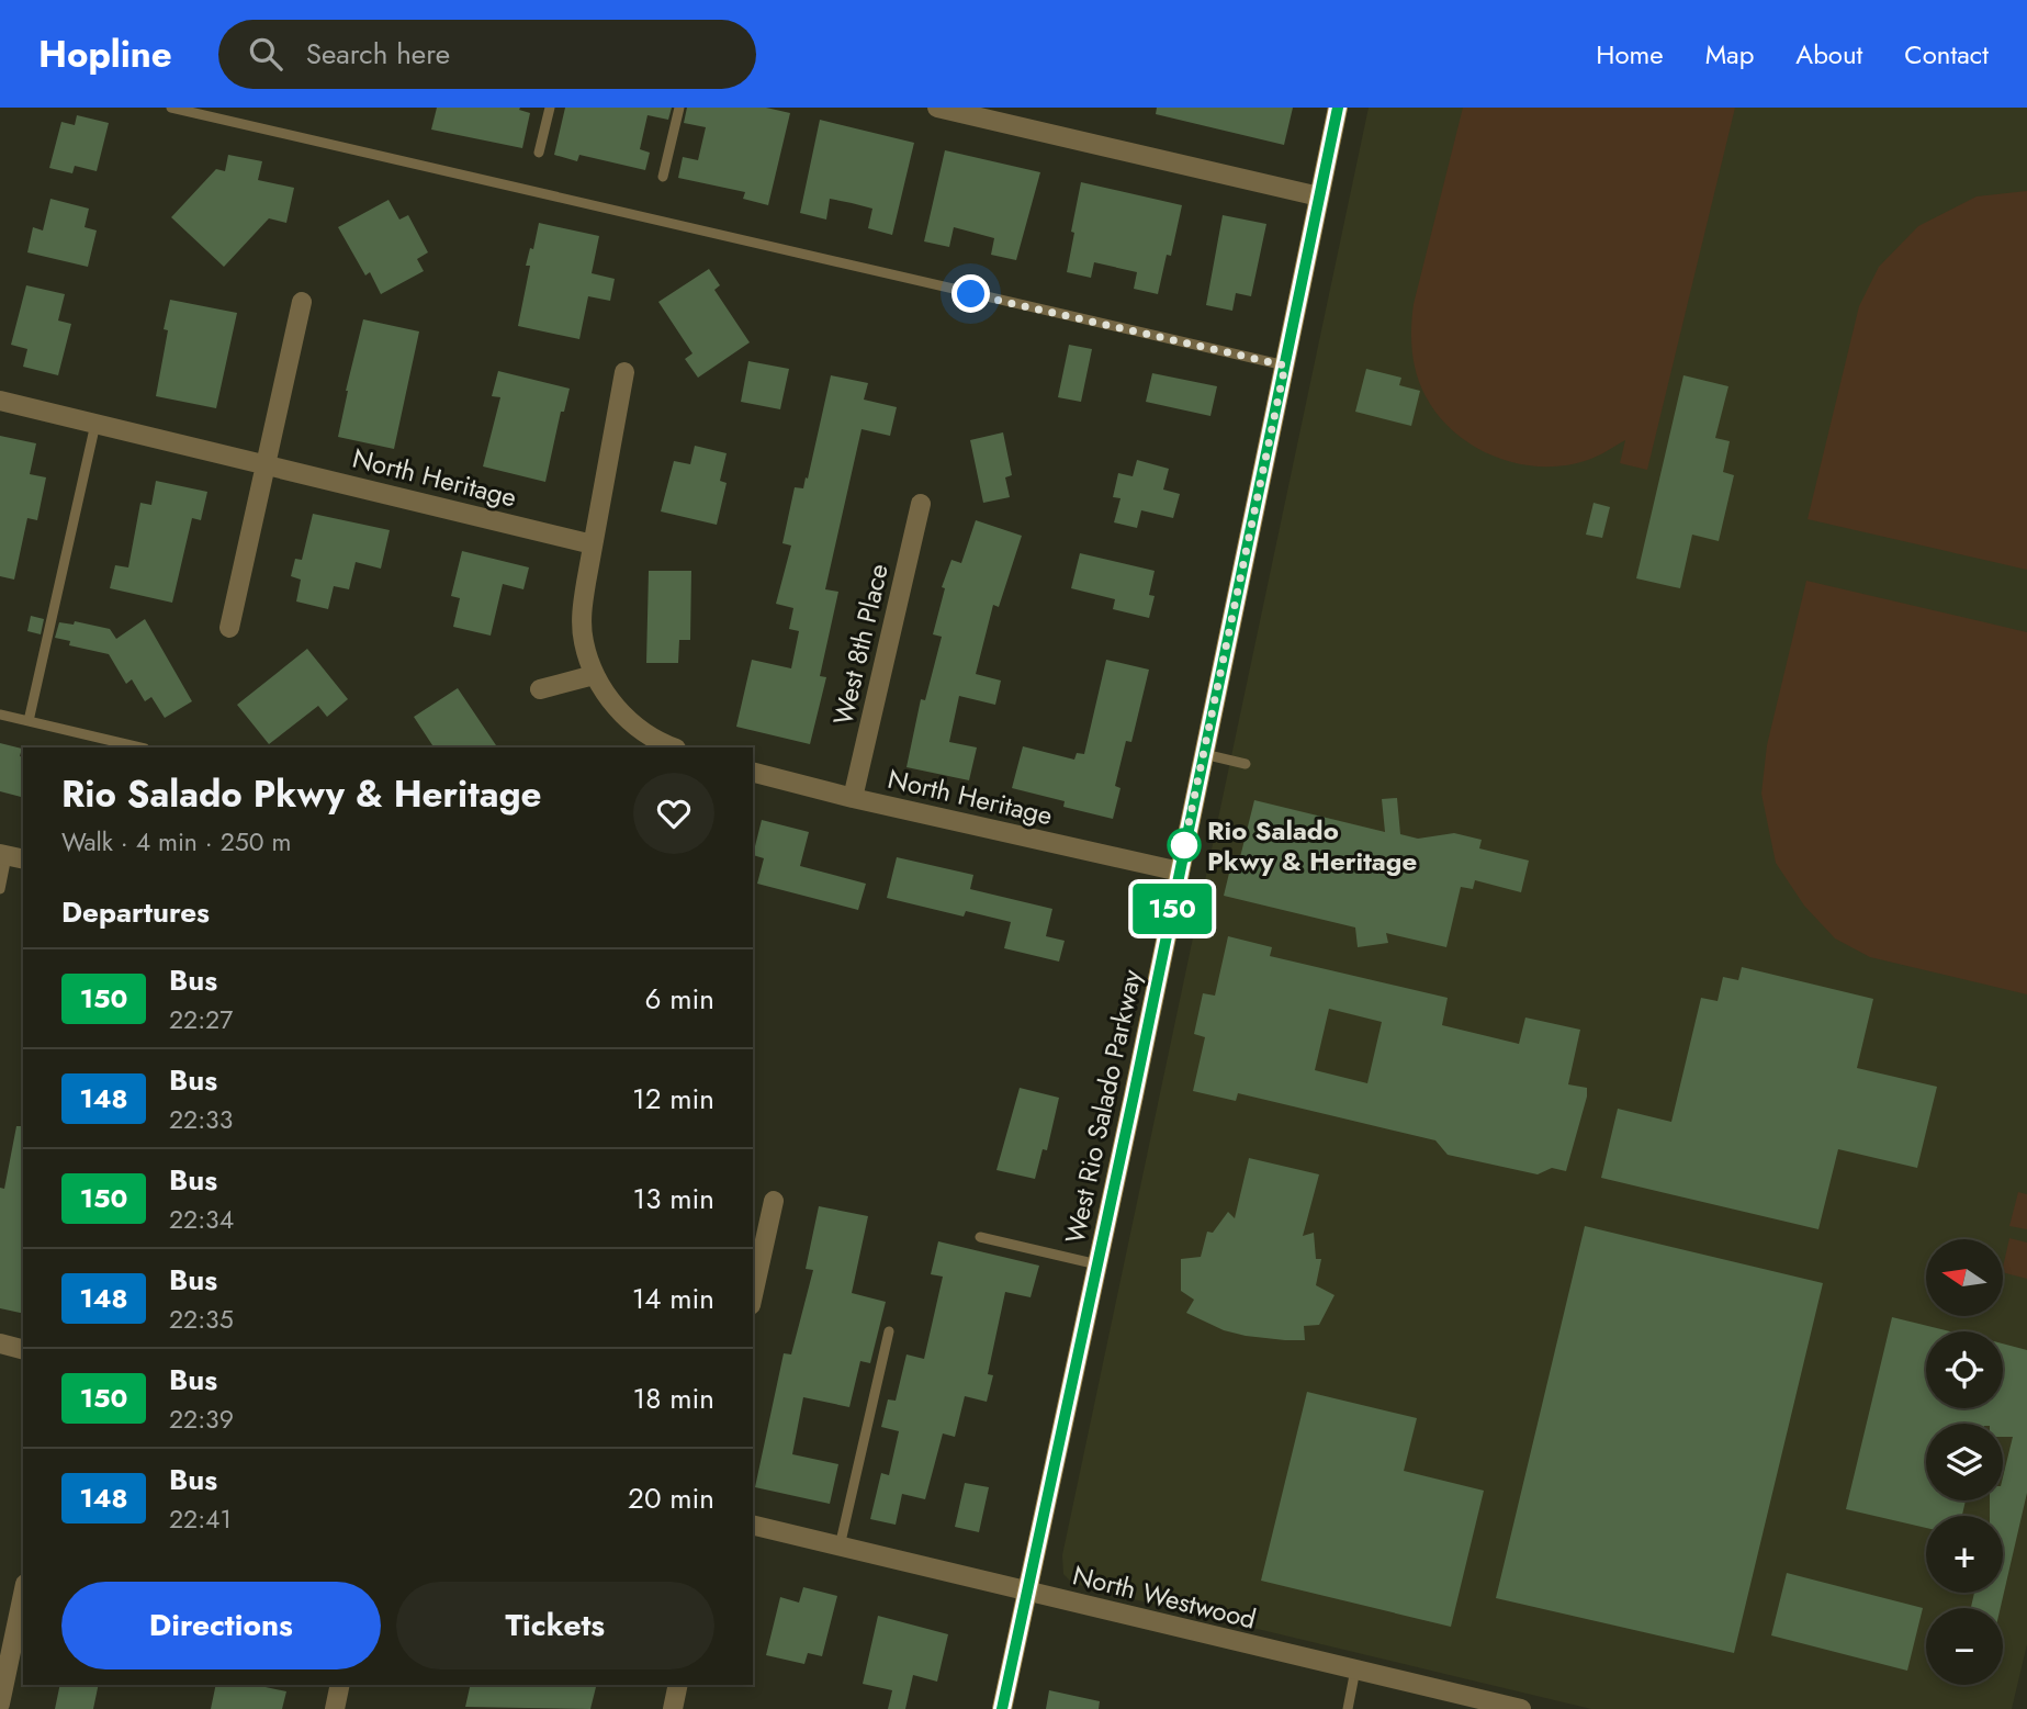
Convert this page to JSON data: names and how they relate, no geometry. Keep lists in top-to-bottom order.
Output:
{
  "streets": {
    "main road": ["West Rio Salado Parkway"],
    "street": ["North Heritage", "West 8th Place", "North Westwood"]
  },
  "crossings": [
    ["North Heritage", "West 8th Place"],
    ["North Heritage", "West Rio Salado Parkway"],
    ["West Rio Salado Parkway", "North Westwood"]
  ],
  "places": ["Rio Salado Pkwy & Heritage"],
  "lines": ["bus line 150"],
  "north": "left",
  "page": {
    "header": "Hopline",
    "search": "Search here",
    "nav": [
      "Home",
      "Map",
      "About",
      "Contact"
    ],
    "on_map": "150",
    "heading": [
      ["Rio Salado Pkwy & Heritage", "Walk · 4 min · 250 m"],
      "Departures"
    ],
    "list": [
      {
        "mark": "150",
        "name": "Bus",
        "note": "22:27",
        "value": "6 min"
      },
      {
        "mark": "148",
        "name": "Bus",
        "note": "22:33",
        "value": "12 min"
      },
      {
        "mark": "150",
        "name": "Bus",
        "note": "22:34",
        "value": "13 min"
      },
      {
        "mark": "148",
        "name": "Bus",
        "note": "22:35",
        "value": "14 min"
      },
      {
        "mark": "150",
        "name": "Bus",
        "note": "22:39",
        "value": "18 min"
      },
      {
        "mark": "148",
        "name": "Bus",
        "note": "22:41",
        "value": "20 min"
      }
    ],
    "map_buttons": ["+", "−"],
    "buttons": ["Directions", "Tickets"]
  }
}
